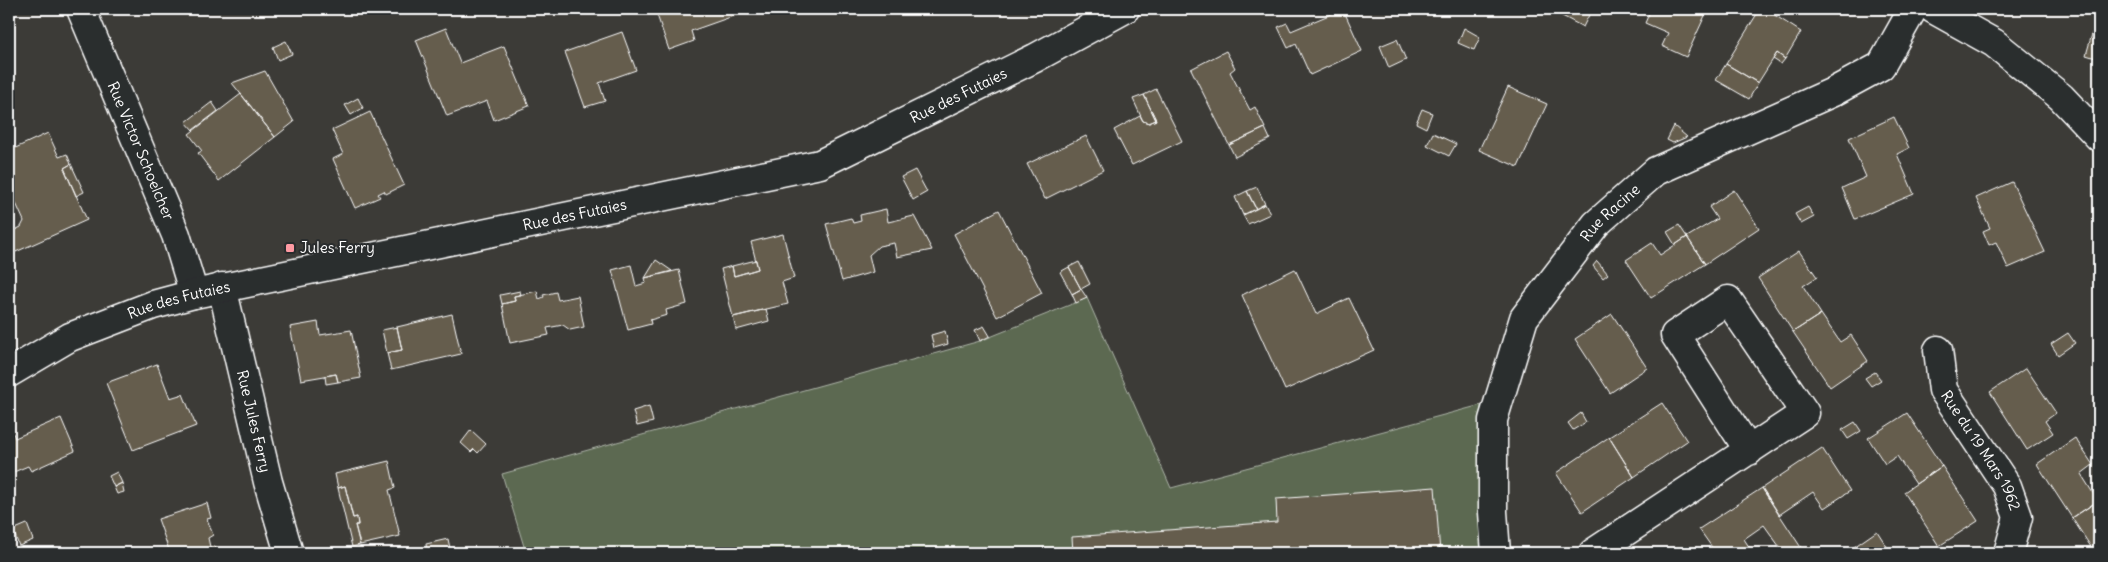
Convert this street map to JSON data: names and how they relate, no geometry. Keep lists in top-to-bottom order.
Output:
{
  "streets": {
    "street": [
      "Rue des Futaies",
      "Rue Victor Schoelcher",
      "Rue Racine",
      "Rue Jules Ferry",
      "Rue du 19 Mars 1962"
    ]
  },
  "crossings": [
    ["Rue des Futaies", "Rue Victor Schoelcher"],
    ["Rue des Futaies", "Rue Jules Ferry"]
  ],
  "places": {
    "transit": ["Jules Ferry"]
  }
}
